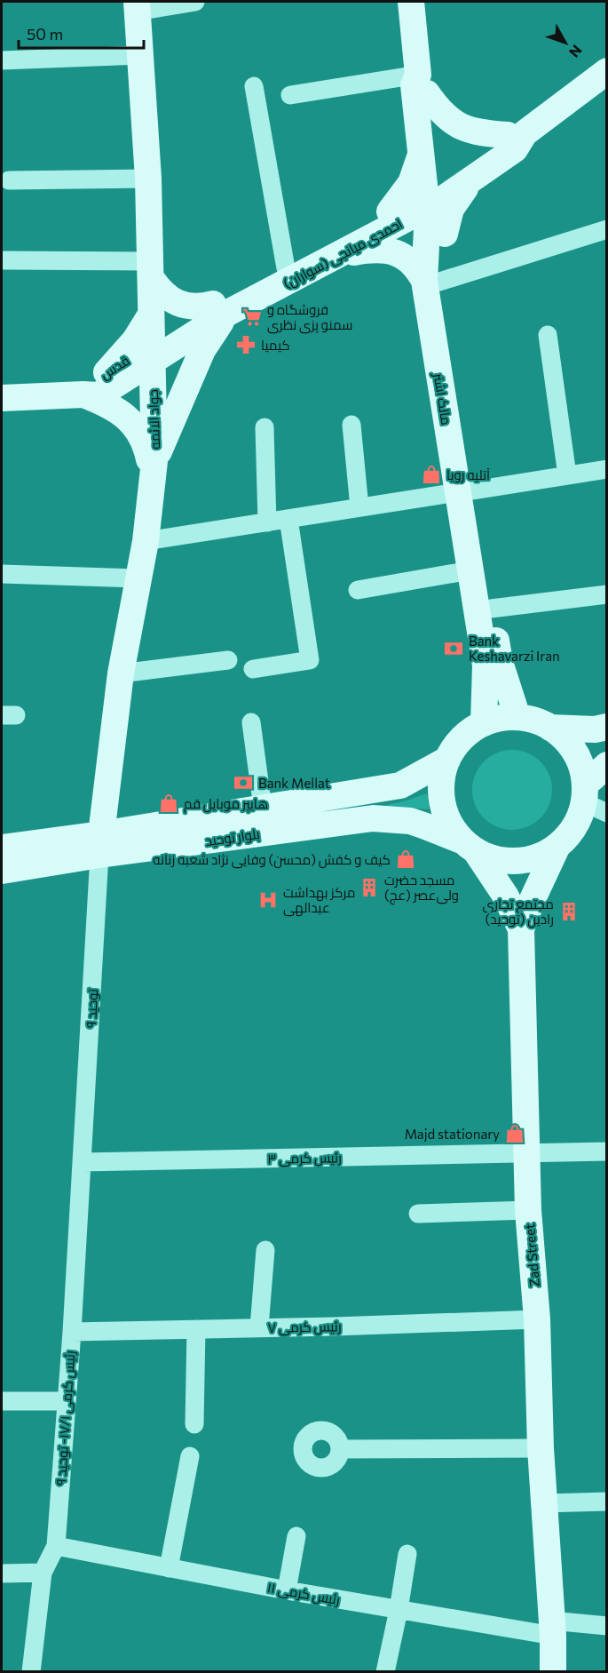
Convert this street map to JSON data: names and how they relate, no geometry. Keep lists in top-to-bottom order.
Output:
{
  "streets": {
    "main road": [
      "احمدی میانجی (سواران)",
      "قدس",
      "مالک اشتر",
      "جواد الائمه",
      "بلوار توحید",
      "Zad Street"
    ],
    "street": [
      "توحید ۹",
      "رئیس کرمی ۳",
      "رئیس کرمی ۷",
      "رئیس کرمی ۱۷/۱- توحید ۹",
      "رئیس کرمی ۱۱"
    ]
  },
  "crossings": [
    ["احمدی میانجی (سواران)", "قدس"],
    ["احمدی میانجی (سواران)", "مالک اشتر"],
    ["احمدی میانجی (سواران)", "جواد الائمه"],
    ["قدس", "جواد الائمه"],
    ["مالک اشتر", "بلوار توحید"],
    ["مالک اشتر", "Zad Street"],
    ["جواد الائمه", "بلوار توحید"],
    ["جواد الائمه", "توحید ۹"],
    ["بلوار توحید", "توحید ۹"],
    ["بلوار توحید", "Zad Street"],
    ["توحید ۹", "رئیس کرمی ۳"],
    ["توحید ۹", "رئیس کرمی ۱۷/۱- توحید ۹"],
    ["رئیس کرمی ۳", "Zad Street"],
    ["رئیس کرمی ۳", "رئیس کرمی ۱۷/۱- توحید ۹"],
    ["Zad Street", "رئیس کرمی ۷"],
    ["Zad Street", "رئیس کرمی ۱۱"],
    ["رئیس کرمی ۷", "رئیس کرمی ۱۷/۱- توحید ۹"],
    ["رئیس کرمی ۱۷/۱- توحید ۹", "رئیس کرمی ۱۱"]
  ],
  "places": {
    "supermarket": ["فروشگاه و سمنو پزی نظری"],
    "pharmacy": ["کیمیا"],
    "shop": [
      "آتلیه رویا",
      "هایپر موبایل قم",
      "کیف و کفش (محسن) وفایی نژاد شعبه زنانه",
      "Majd stationary"
    ],
    "bank": ["Bank Keshavarzi Iran", "Bank Mellat"],
    "building": ["مسجد حضرت ولی‌عصر (عج)", "مجتمع تجاری رادین (توحید)"],
    "hospital": ["مرکز بهداشت عبدالهی"]
  },
  "scale_bar": "50 m",
  "north": "bottom right"
}
